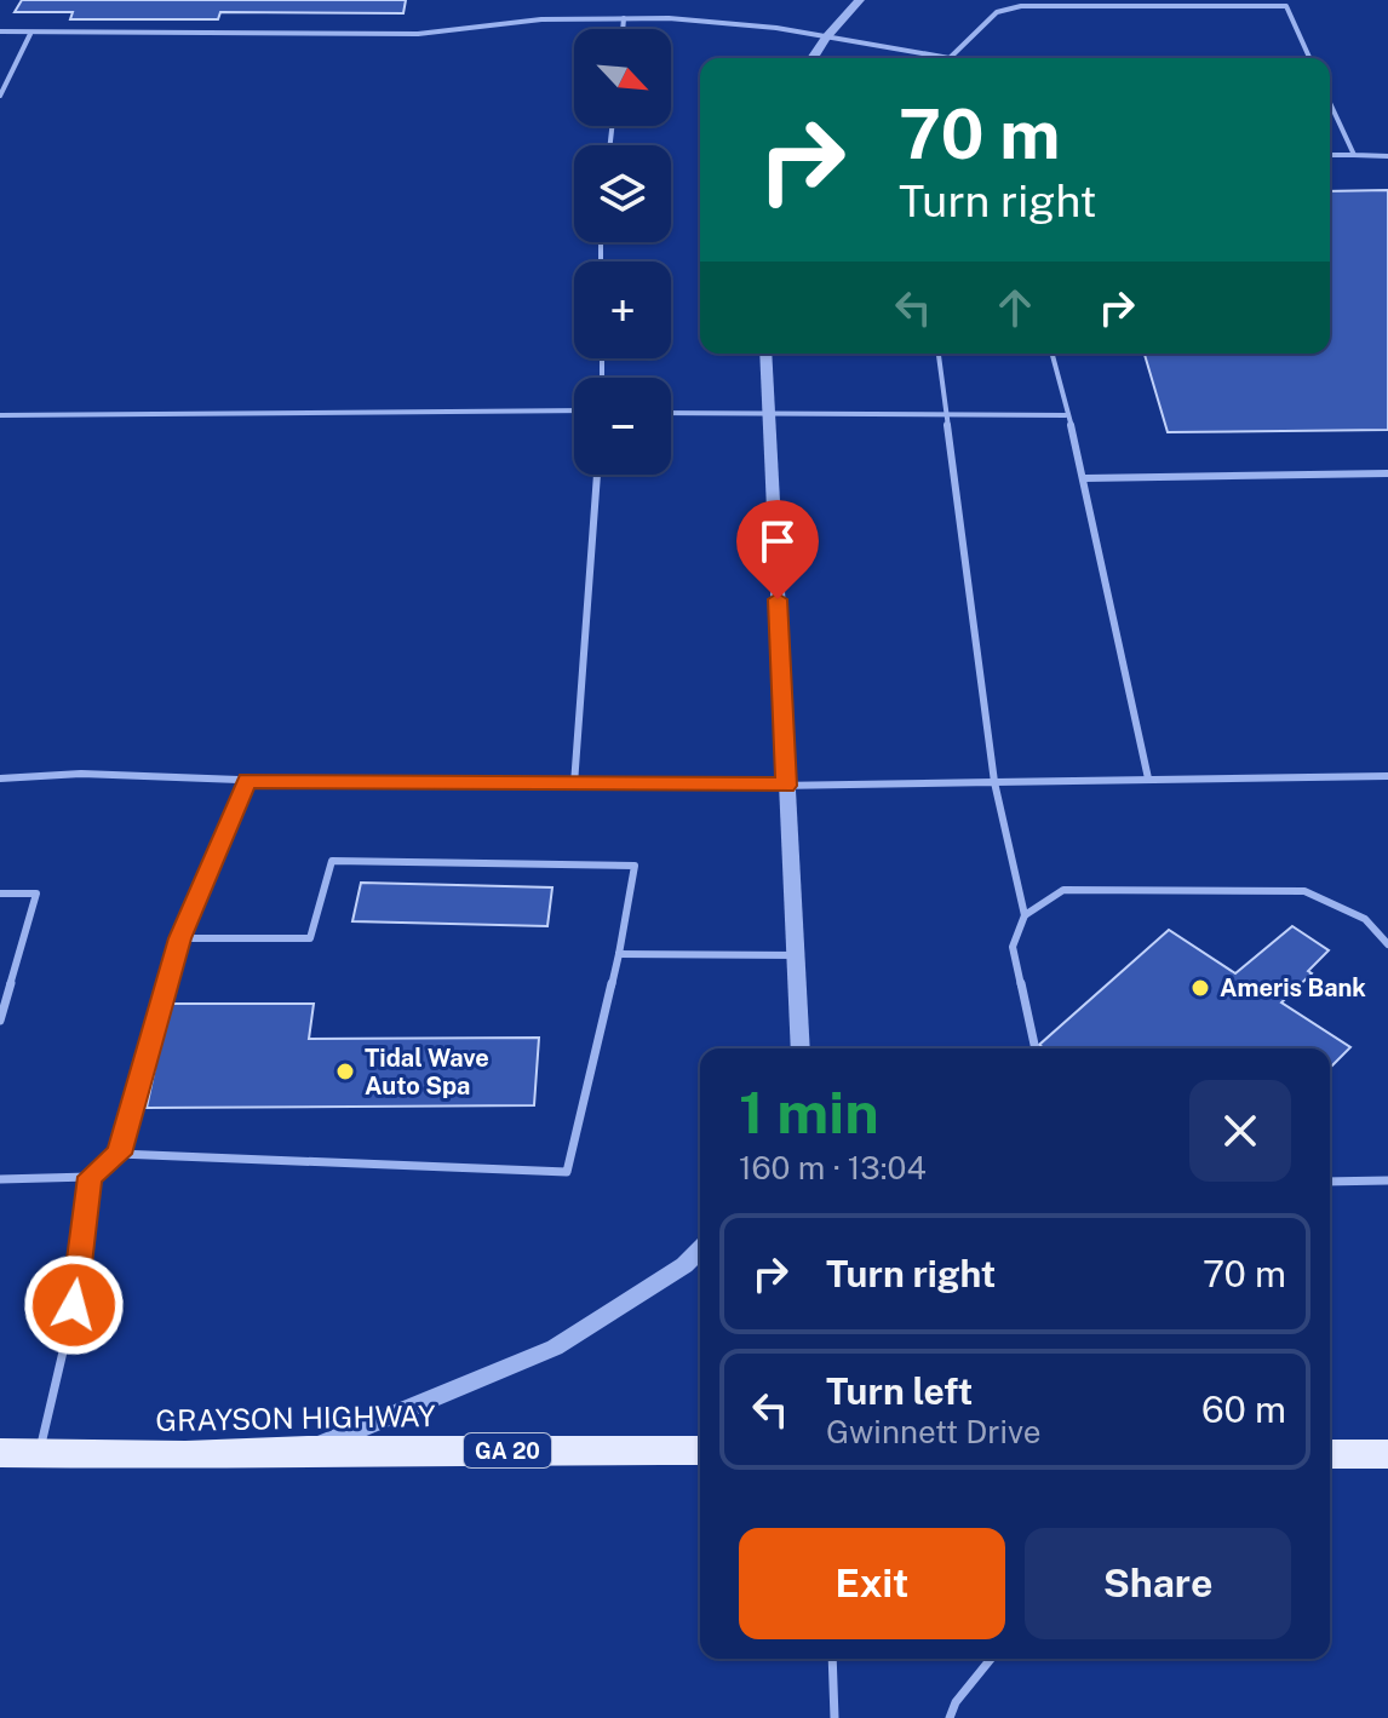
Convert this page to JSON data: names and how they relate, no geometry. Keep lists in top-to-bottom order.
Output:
{
  "streets": {
    "main road": ["GRAYSON HIGHWAY", "GA 20"]
  },
  "places": ["Ameris Bank", "Tidal Wave Auto Spa"],
  "north": "bottom right",
  "page": {
    "map_buttons": ["+", "−"],
    "turn": ["70 m", "Turn right"],
    "heading": ["1 min", "160 m · 13:04"],
    "list": [
      {
        "name": "Turn right",
        "value": "70 m"
      },
      {
        "name": "Turn left",
        "note": "Gwinnett Drive",
        "value": "60 m"
      }
    ],
    "buttons": ["Exit", "Share"]
  }
}
